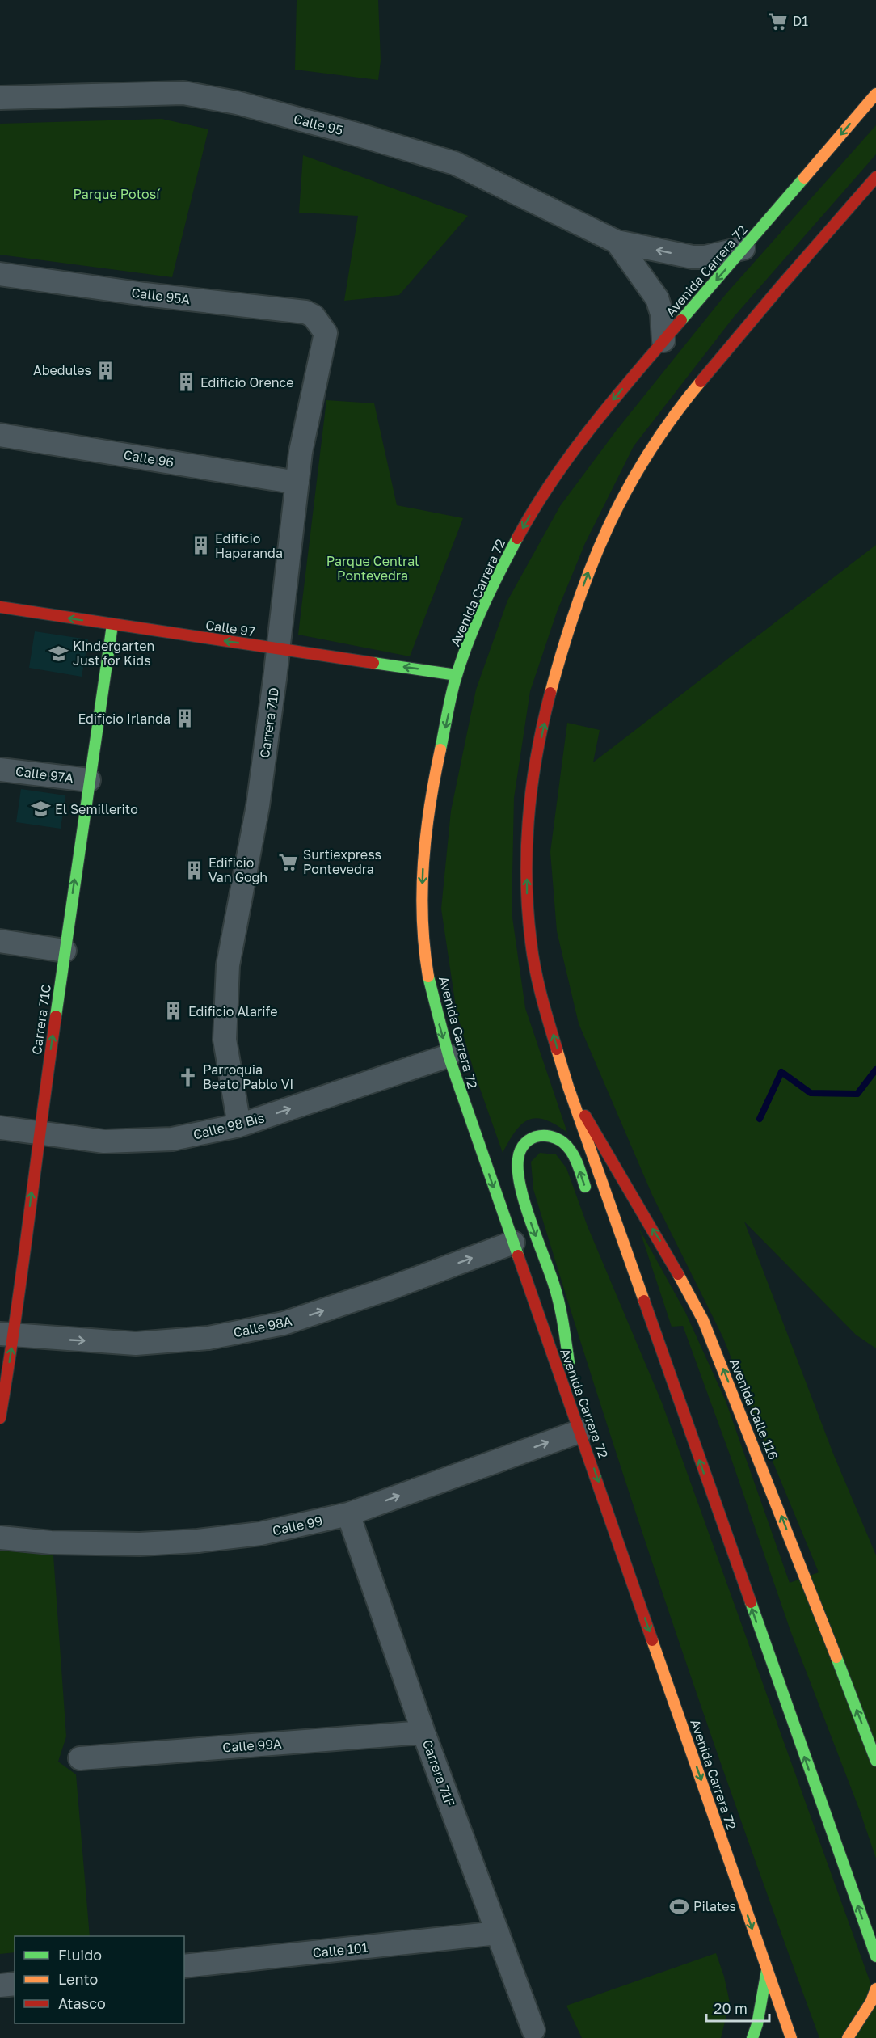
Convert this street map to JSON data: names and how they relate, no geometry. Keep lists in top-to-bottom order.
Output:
{
  "streets": {
    "main road": [
      "Avenida Carrera 72",
      "Calle 97",
      "Carrera 71C",
      "Avenida Calle 116"
    ],
    "street": [
      "Calle 95",
      "Calle 95A",
      "Calle 96",
      "Carrera 71D",
      "Calle 97A",
      "Calle 98 Bis",
      "Calle 98A",
      "Calle 99",
      "Calle 99A",
      "Carrera 71F",
      "Calle 101"
    ]
  },
  "crossings": [
    ["Calle 95", "Avenida Carrera 72"],
    ["Avenida Carrera 72", "Calle 97"],
    ["Avenida Carrera 72", "Calle 98 Bis"],
    ["Avenida Carrera 72", "Calle 98A"],
    ["Avenida Carrera 72", "Calle 99"],
    ["Calle 95A", "Carrera 71D"],
    ["Calle 96", "Carrera 71D"],
    ["Calle 97", "Carrera 71D"],
    ["Calle 97", "Carrera 71C"],
    ["Carrera 71D", "Calle 98 Bis"],
    ["Calle 97A", "Carrera 71C"],
    ["Carrera 71C", "Calle 98 Bis"],
    ["Carrera 71C", "Calle 98A"],
    ["Calle 99", "Carrera 71F"],
    ["Calle 99A", "Carrera 71F"],
    ["Carrera 71F", "Calle 101"]
  ],
  "one_way": [
    "Calle 97",
    "Carrera 71C",
    "Calle 98 Bis",
    "Calle 98A",
    "Calle 99"
  ],
  "parks": ["Parque Potosí", "Parque Central Pontevedra"],
  "places": {
    "supermarket": ["D1", "Surtiexpress Pontevedra"],
    "building": [
      "Abedules",
      "Edificio Orence",
      "Edificio Haparanda",
      "Edificio Irlanda",
      "Edificio Van Gogh",
      "Edificio Alarife"
    ],
    "school or university": ["Kindergarten Just for Kids", "El Semillerito"],
    "church": ["Parroquia Beato Pablo VI"],
    "sports": ["Pilates"]
  },
  "legend": ["Fluido", "Lento", "Atasco"],
  "scale_bar": "20 m"
}
